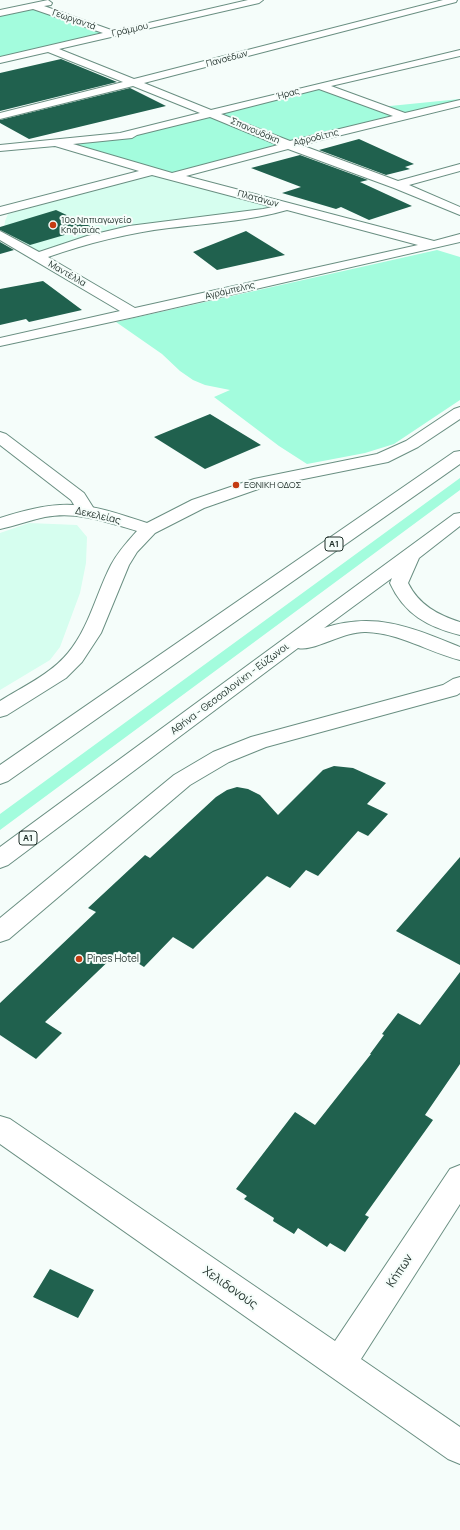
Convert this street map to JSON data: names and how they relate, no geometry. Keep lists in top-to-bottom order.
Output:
{
  "streets": {
    "main road": [
      "Γεωργαντά",
      "Γράμμου",
      "Πανσέδων",
      "Ήρας",
      "Σπανουδάκη",
      "Αφροδίτης",
      "Πλατάνων",
      "Μαντέλλα",
      "Αγράμπελης",
      "Δεκελείας",
      "Α1",
      "Αθήνα - Θεσσαλονίκη - Εύζωνοι",
      "Κήπων",
      "Χελιδονούς"
    ]
  },
  "crossings": [
    ["Γεωργαντά", "Γράμμου"],
    ["Γράμμου", "Σπανουδάκη"],
    ["Πανσέδων", "Σπανουδάκη"],
    ["Ήρας", "Σπανουδάκη"],
    ["Ήρας", "Πλατάνων"],
    ["Σπανουδάκη", "Αφροδίτης"],
    ["Αφροδίτης", "Πλατάνων"],
    ["Πλατάνων", "Αγράμπελης"],
    ["Μαντέλλα", "Αγράμπελης"],
    ["Κήπων", "Χελιδονούς"]
  ],
  "places": ["10ο Νηπιαγωγείο Κηφισιάς", "ΕΘΝΙΚΗ ΟΔΟΣ", "Pines Hotel"]
}
